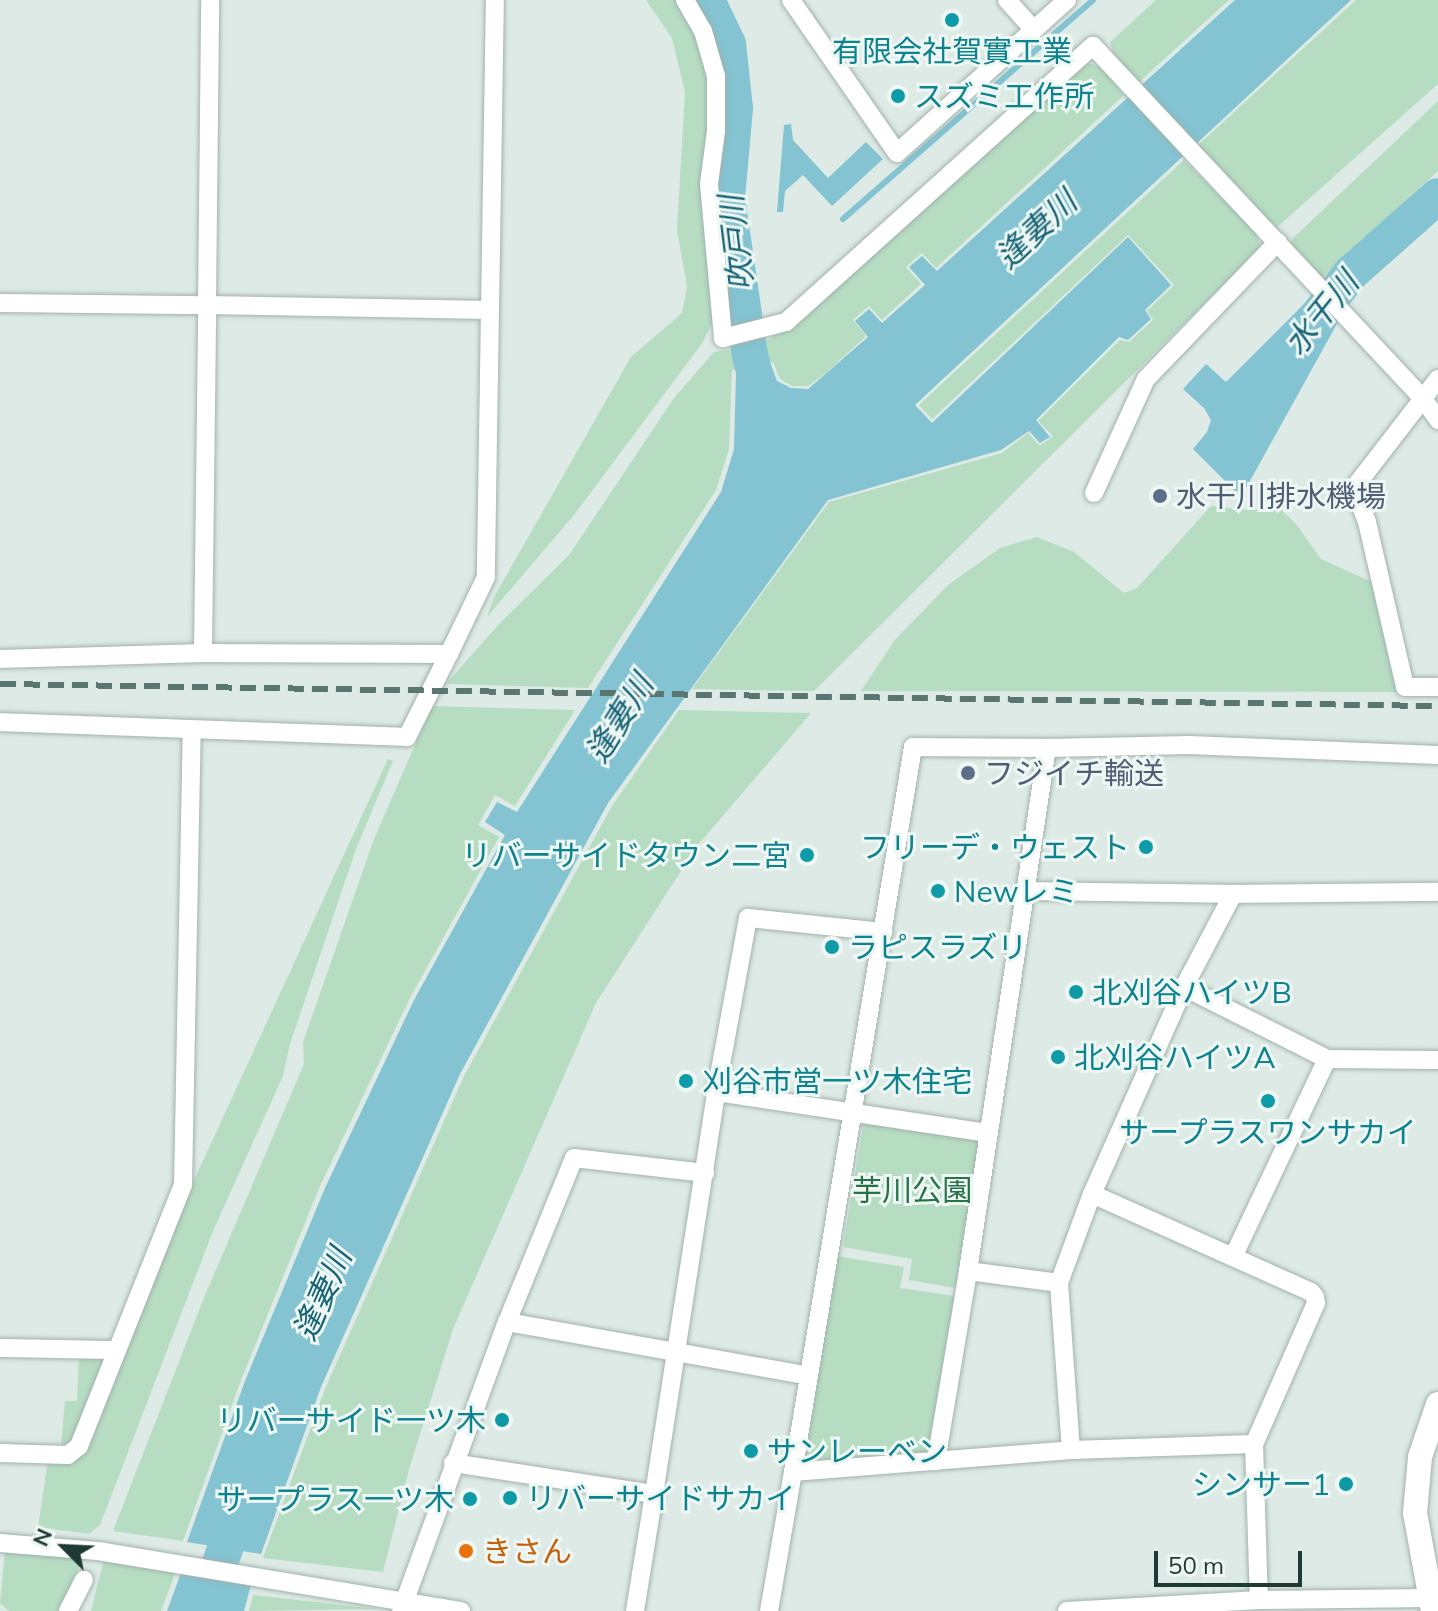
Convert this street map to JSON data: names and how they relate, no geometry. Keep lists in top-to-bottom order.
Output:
{
  "water": ["逢妻川", "吹戸川", "水干川"],
  "parks": ["芋川公園"],
  "places": [
    "有限会社賀實工業",
    "スズミ工作所",
    "水干川排水機場",
    "フジイチ輸送",
    "フリーデ・ウェスト",
    "リバーサイドタウン二宮",
    "Newレミ",
    "ラピスラズリ",
    "北刈谷ハイツB",
    "北刈谷ハイツA",
    "刈谷市営一ツ木住宅",
    "サープラスワンサカイ",
    "リバーサイド一ツ木",
    "サンレーベン",
    "シンサー1",
    "リバーサイドサカイ",
    "サープラス一ツ木",
    "きさん"
  ],
  "scale_bar": "50 m",
  "north": "top left"
}
